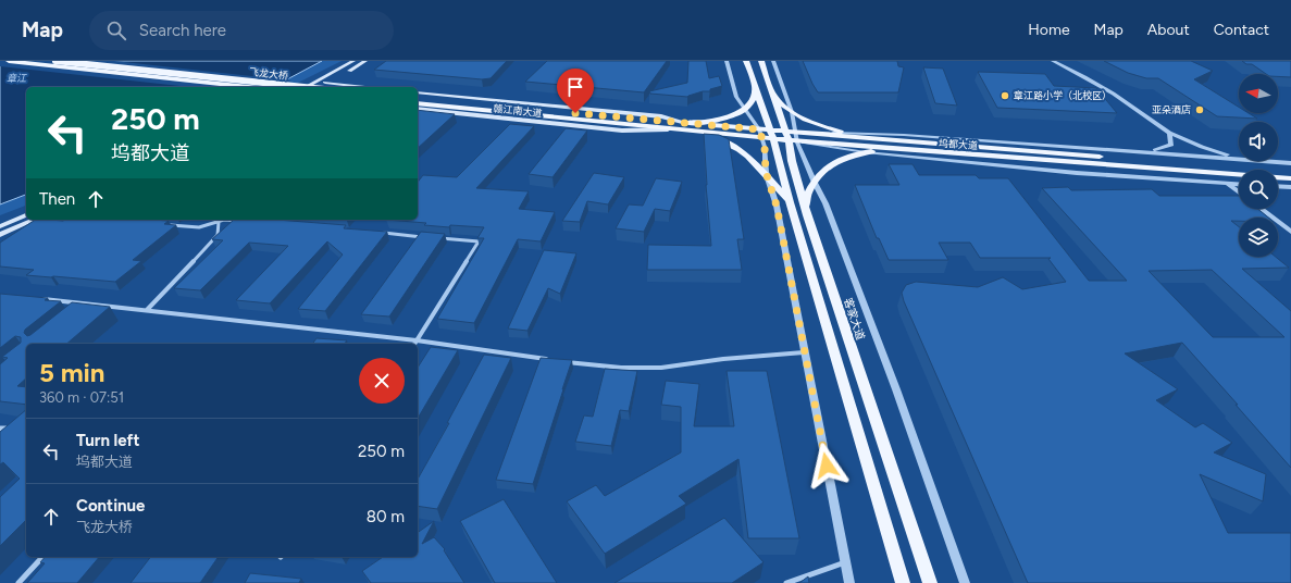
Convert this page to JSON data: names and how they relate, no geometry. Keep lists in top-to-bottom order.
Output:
{
  "streets": {
    "main road": [
      "飞龙大桥",
      "赣江南大道",
      "坞都大道",
      "客家大道"
    ]
  },
  "crossings": [
    ["赣江南大道", "坞都大道"],
    ["坞都大道", "客家大道"]
  ],
  "water": ["章江"],
  "places": ["章江路小学（北校区）", "亚朵酒店"],
  "north": "left",
  "page": {
    "header": "Map",
    "search": "Search here",
    "nav": [
      "Home",
      "Map",
      "About",
      "Contact"
    ],
    "turn": ["250 m", "坞都大道"],
    "then": "Then",
    "heading": ["5 min", "360 m · 07:51"],
    "list": [
      {
        "name": "Turn left",
        "note": "坞都大道",
        "value": "250 m"
      },
      {
        "name": "Continue",
        "note": "飞龙大桥",
        "value": "80 m"
      }
    ]
  }
}
